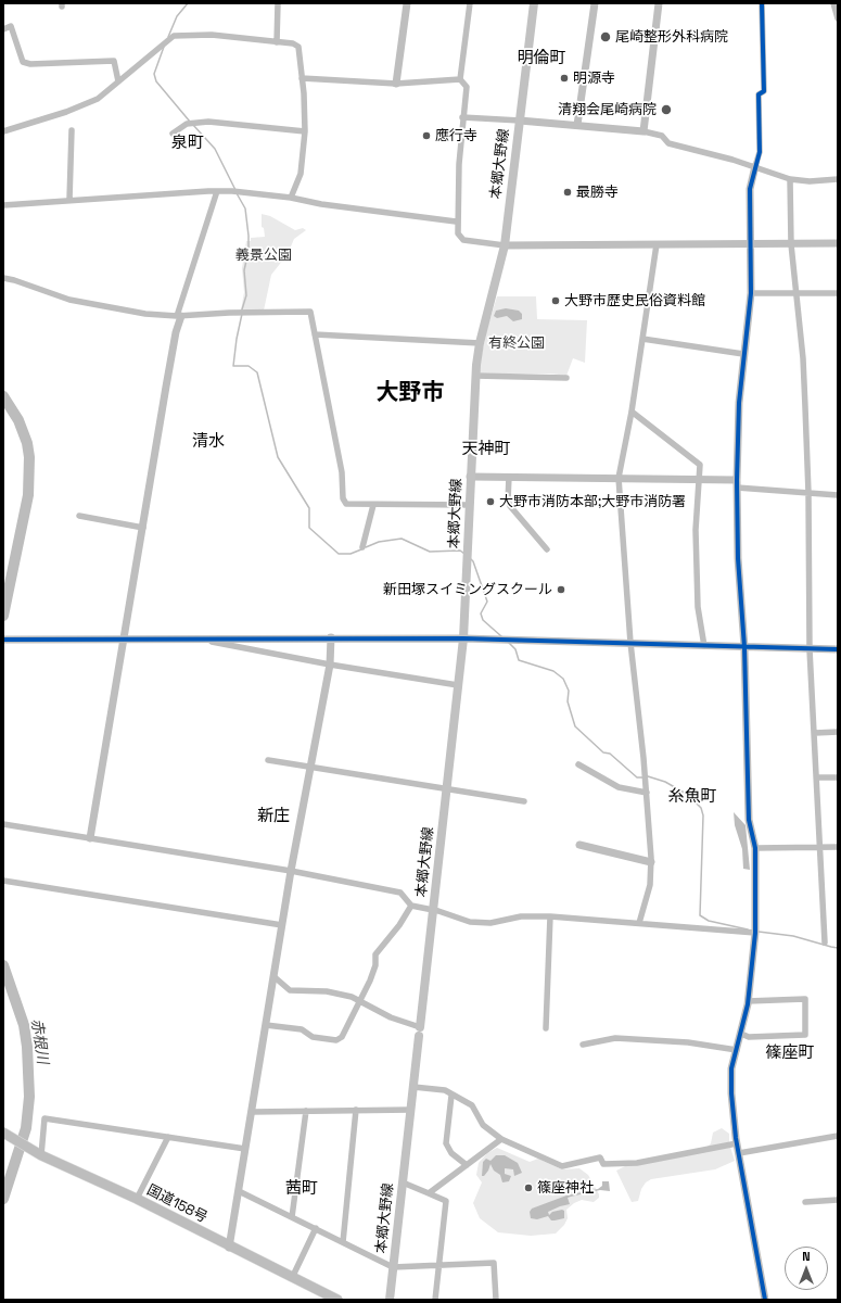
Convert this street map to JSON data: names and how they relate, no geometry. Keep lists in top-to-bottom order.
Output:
{
  "streets": {
    "highway": ["国道158号"],
    "main road": ["本郷大野線"]
  },
  "districts": [
    "明倫町",
    "泉町",
    "大野市",
    "清水",
    "天神町",
    "糸魚町",
    "新庄",
    "篠座町",
    "茜町"
  ],
  "water": ["赤根川"],
  "parks": ["義景公園", "有終公園"],
  "places": [
    "尾崎整形外科病院",
    "明源寺",
    "清翔会尾崎病院",
    "應行寺",
    "最勝寺",
    "大野市歴史民俗資料館",
    "大野市消防本部;大野市消防署",
    "新田塚スイミングスクール",
    "篠座神社"
  ],
  "north": "top"
}
